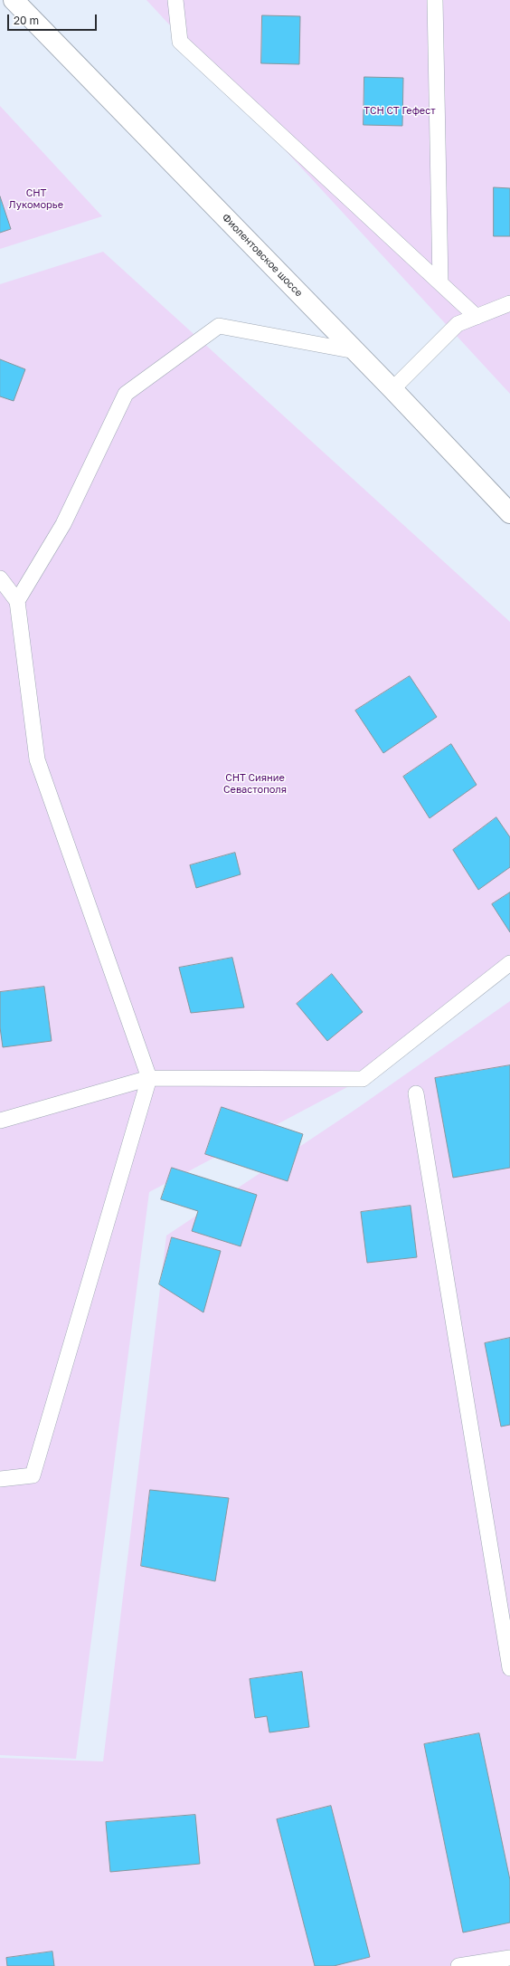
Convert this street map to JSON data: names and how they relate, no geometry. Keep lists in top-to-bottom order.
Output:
{
  "streets": {
    "main road": ["Фиолентовское шоссе"]
  },
  "parks": ["ТСН СТ Гефест", "СНТ Лукоморье", "СНТ Сияние Севастополя"],
  "scale_bar": "20 m"
}
